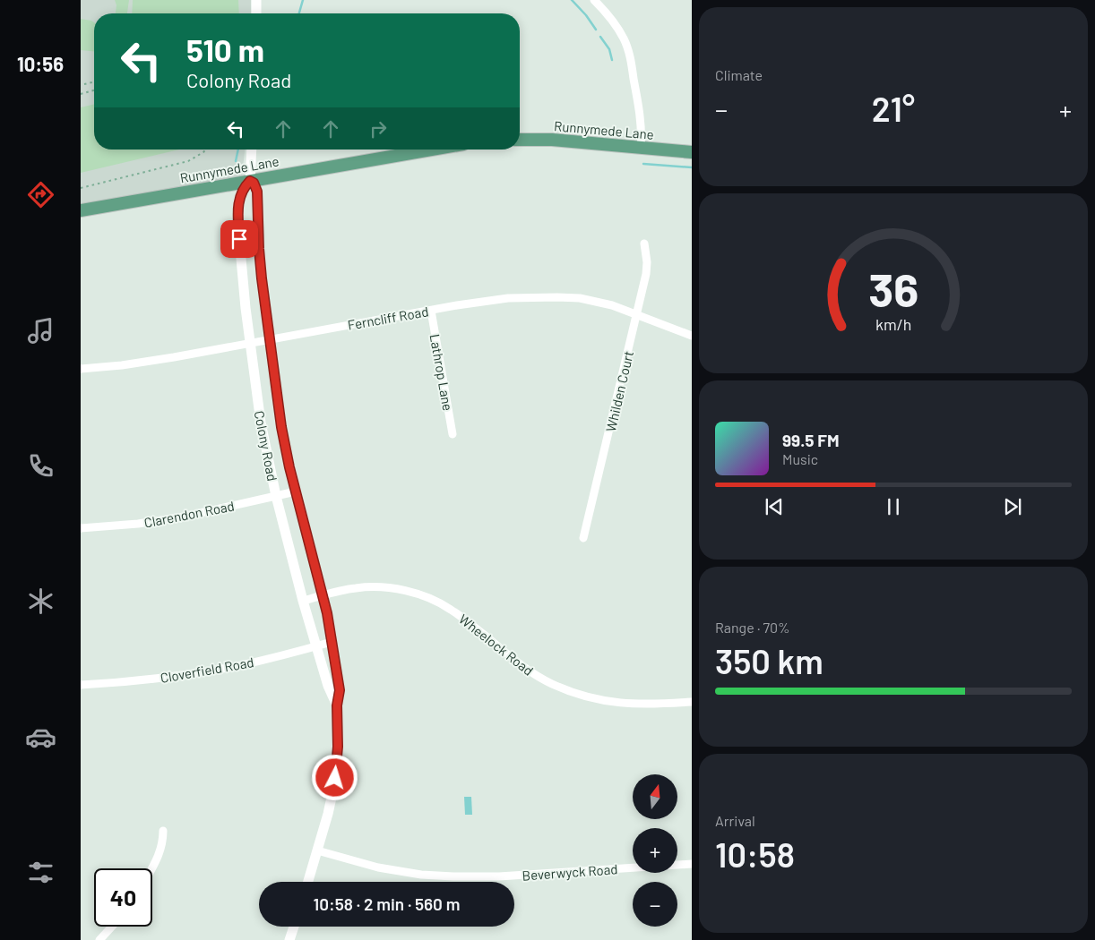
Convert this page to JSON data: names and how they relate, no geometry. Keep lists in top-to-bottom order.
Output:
{
  "streets": {
    "main road": ["Runnymede Lane"],
    "street": [
      "Ferncliff Road",
      "Lathrop Lane",
      "Whilden Court",
      "Colony Road",
      "Clarendon Road",
      "Wheelock Road",
      "Cloverfield Road",
      "Beverwyck Road"
    ]
  },
  "crossings": [
    ["Runnymede Lane", "Colony Road"],
    ["Ferncliff Road", "Lathrop Lane"],
    ["Ferncliff Road", "Whilden Court"],
    ["Ferncliff Road", "Colony Road"],
    ["Colony Road", "Clarendon Road"],
    ["Colony Road", "Wheelock Road"],
    ["Colony Road", "Cloverfield Road"],
    ["Colony Road", "Beverwyck Road"]
  ],
  "north": "top",
  "page": {
    "tabs": "10:56",
    "tile": [
      "Climate",
      ["Range · 70%", "350 km"],
      ["Arrival", "10:58"]
    ],
    "turn": ["510 m", "Colony Road"],
    "heat": ["−", "21°", "+"],
    "song": ["99.5 FM", "Music"],
    "map_buttons": ["+", "−"],
    "limit": "40",
    "trip": "10:58 · 2 min · 560 m",
    "gauge": ["36", "km/h"]
  }
}
